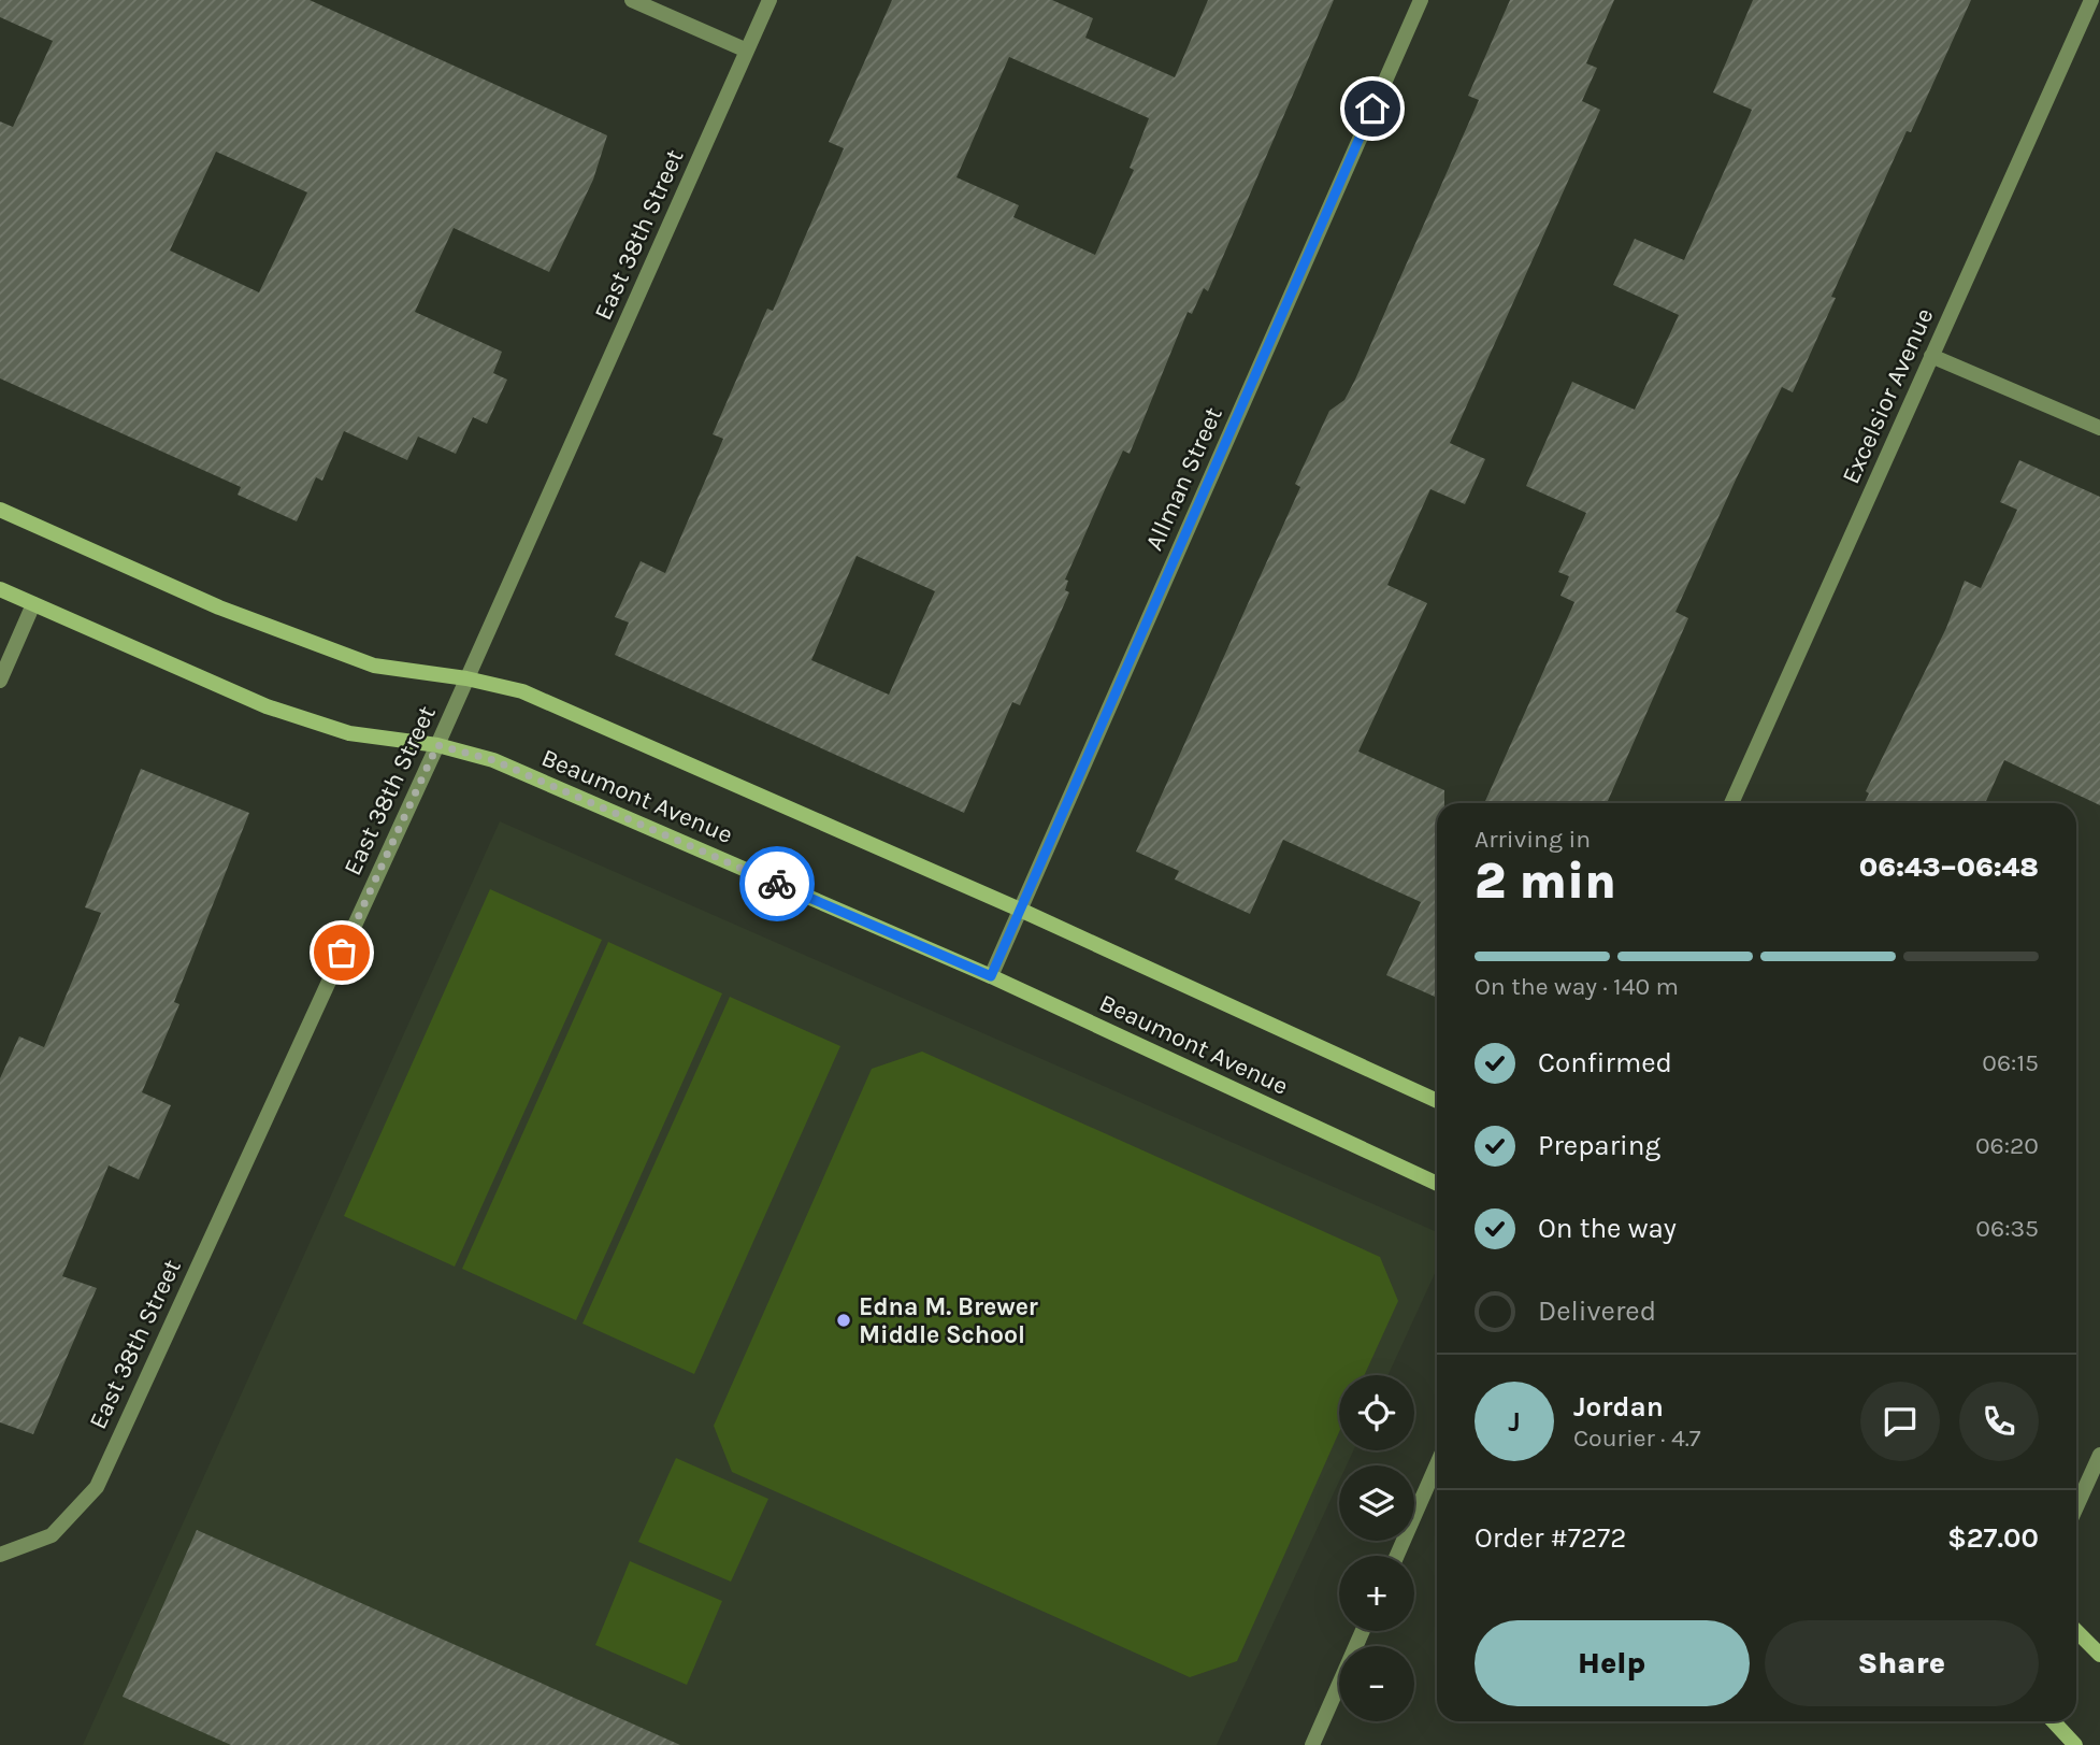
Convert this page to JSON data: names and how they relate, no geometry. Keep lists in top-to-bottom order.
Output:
{
  "streets": {
    "main road": ["Beaumont Avenue"],
    "street": ["East 38th Street", "Excelsior Avenue", "Allman Street"]
  },
  "crossings": [
    ["East 38th Street", "Beaumont Avenue"],
    ["Allman Street", "Beaumont Avenue"]
  ],
  "places": ["Edna M. Brewer Middle School"],
  "page": {
    "heading": ["2 min", "Arriving in", "06:43–06:48"],
    "panel": [
      "Jordan",
      "Courier · 4.7",
      "Order #7272",
      "$27.00"
    ],
    "bar": "On the way · 140 m",
    "list": [
      ["Confirmed", "06:15"],
      ["Preparing", "06:20"],
      ["On the way", "06:35"],
      "Delivered"
    ],
    "map_buttons": ["+", "−"],
    "round": "J",
    "buttons": ["Help", "Share"]
  }
}
